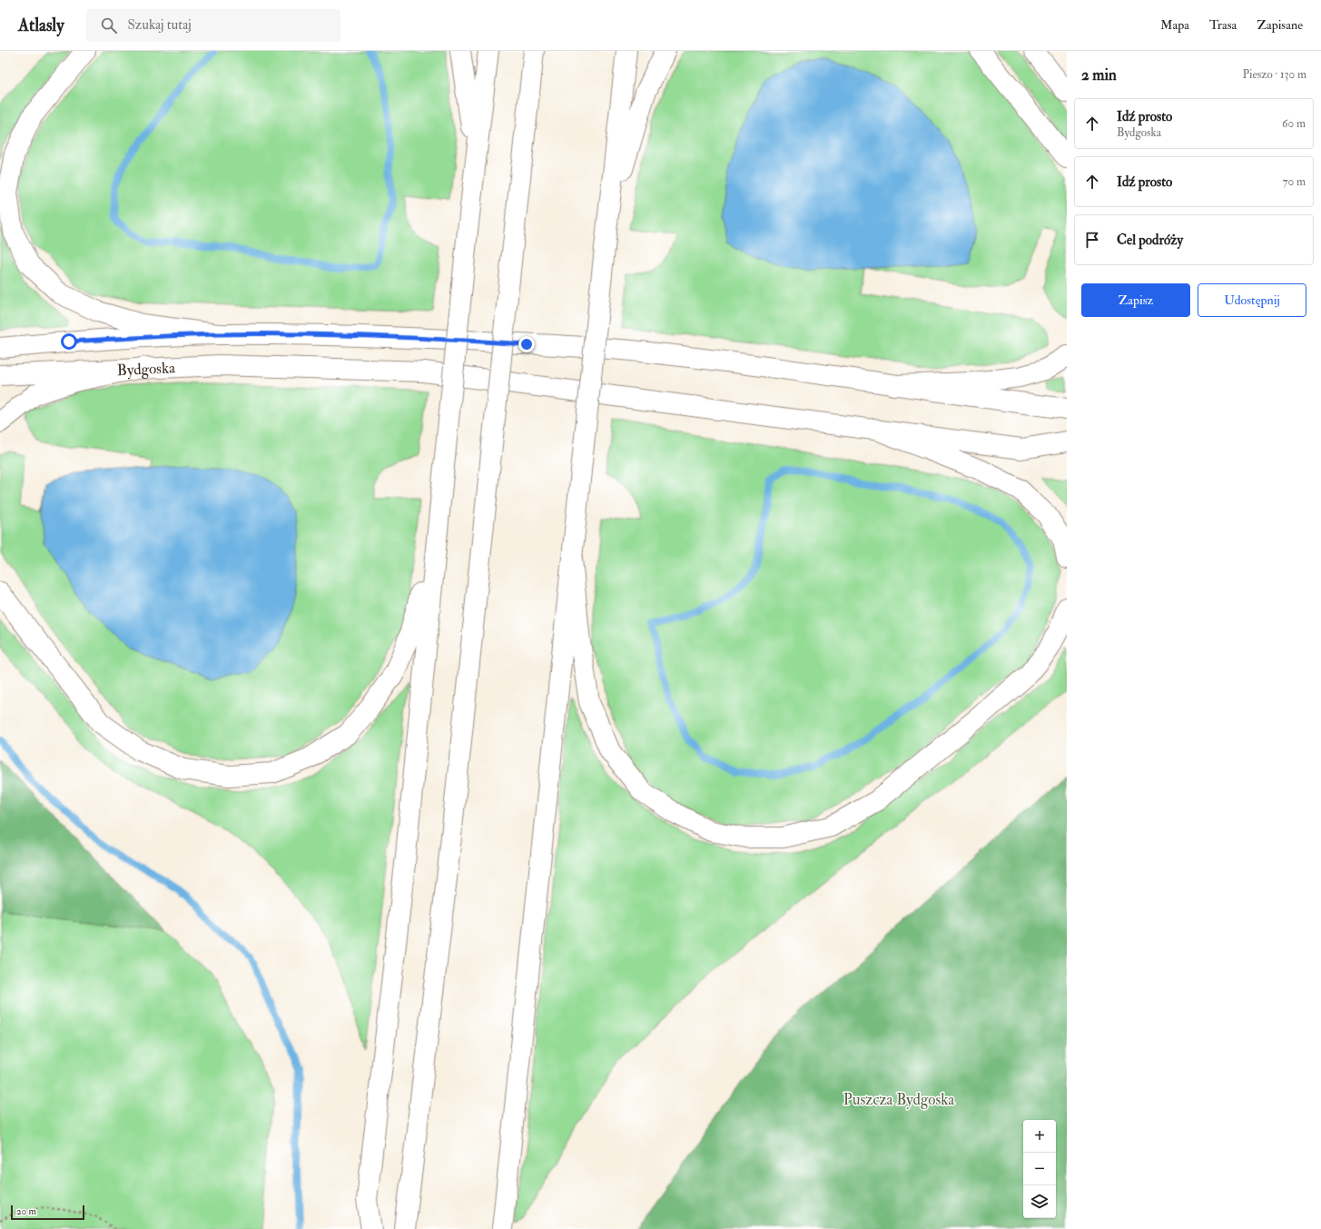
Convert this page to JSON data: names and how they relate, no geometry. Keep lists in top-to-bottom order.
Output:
{
  "streets": {
    "main road": ["Bydgoska"]
  },
  "parks": ["Puszcza Bydgoska"],
  "scale_bar": "20 m",
  "page": {
    "header": "Atlasly",
    "search": "Szukaj tutaj",
    "nav": ["Mapa", "Trasa", "Zapisane"],
    "heading": ["2 min", "Pieszo · 130 m"],
    "list": [
      ["Idź prosto", "Bydgoska", "60 m"],
      ["Idź prosto", "70 m"],
      "Cel podróży"
    ],
    "buttons": ["Zapisz", "Udostępnij"],
    "map_buttons": ["+", "−"],
    "scale": "20 m"
  }
}
